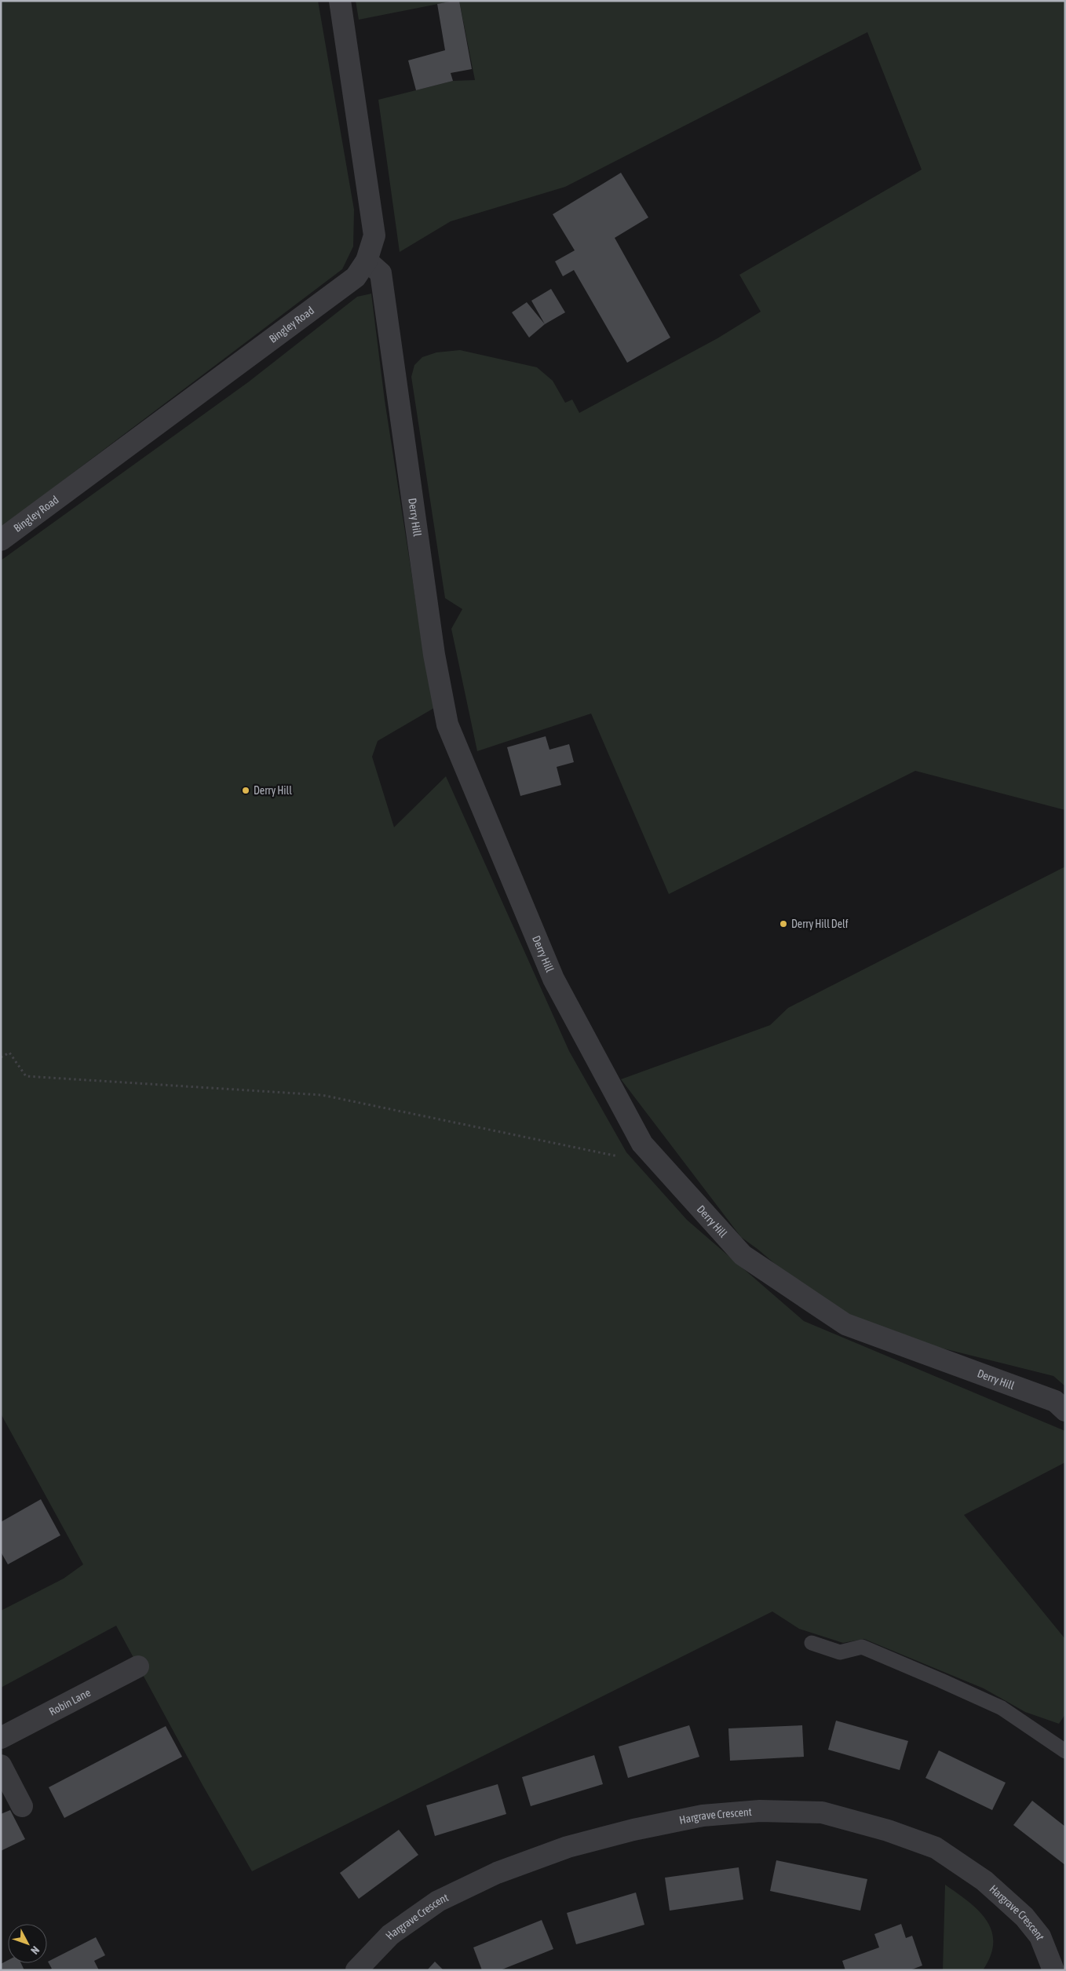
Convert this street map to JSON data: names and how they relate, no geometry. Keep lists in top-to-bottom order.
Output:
{
  "streets": {
    "street": [
      "Bingley Road",
      "Derry Hill",
      "Robin Lane",
      "Hargrave Crescent"
    ]
  },
  "crossings": [
    ["Bingley Road", "Derry Hill"]
  ],
  "places": ["Derry Hill", "Derry Hill Delf"],
  "north": "bottom right"
}
